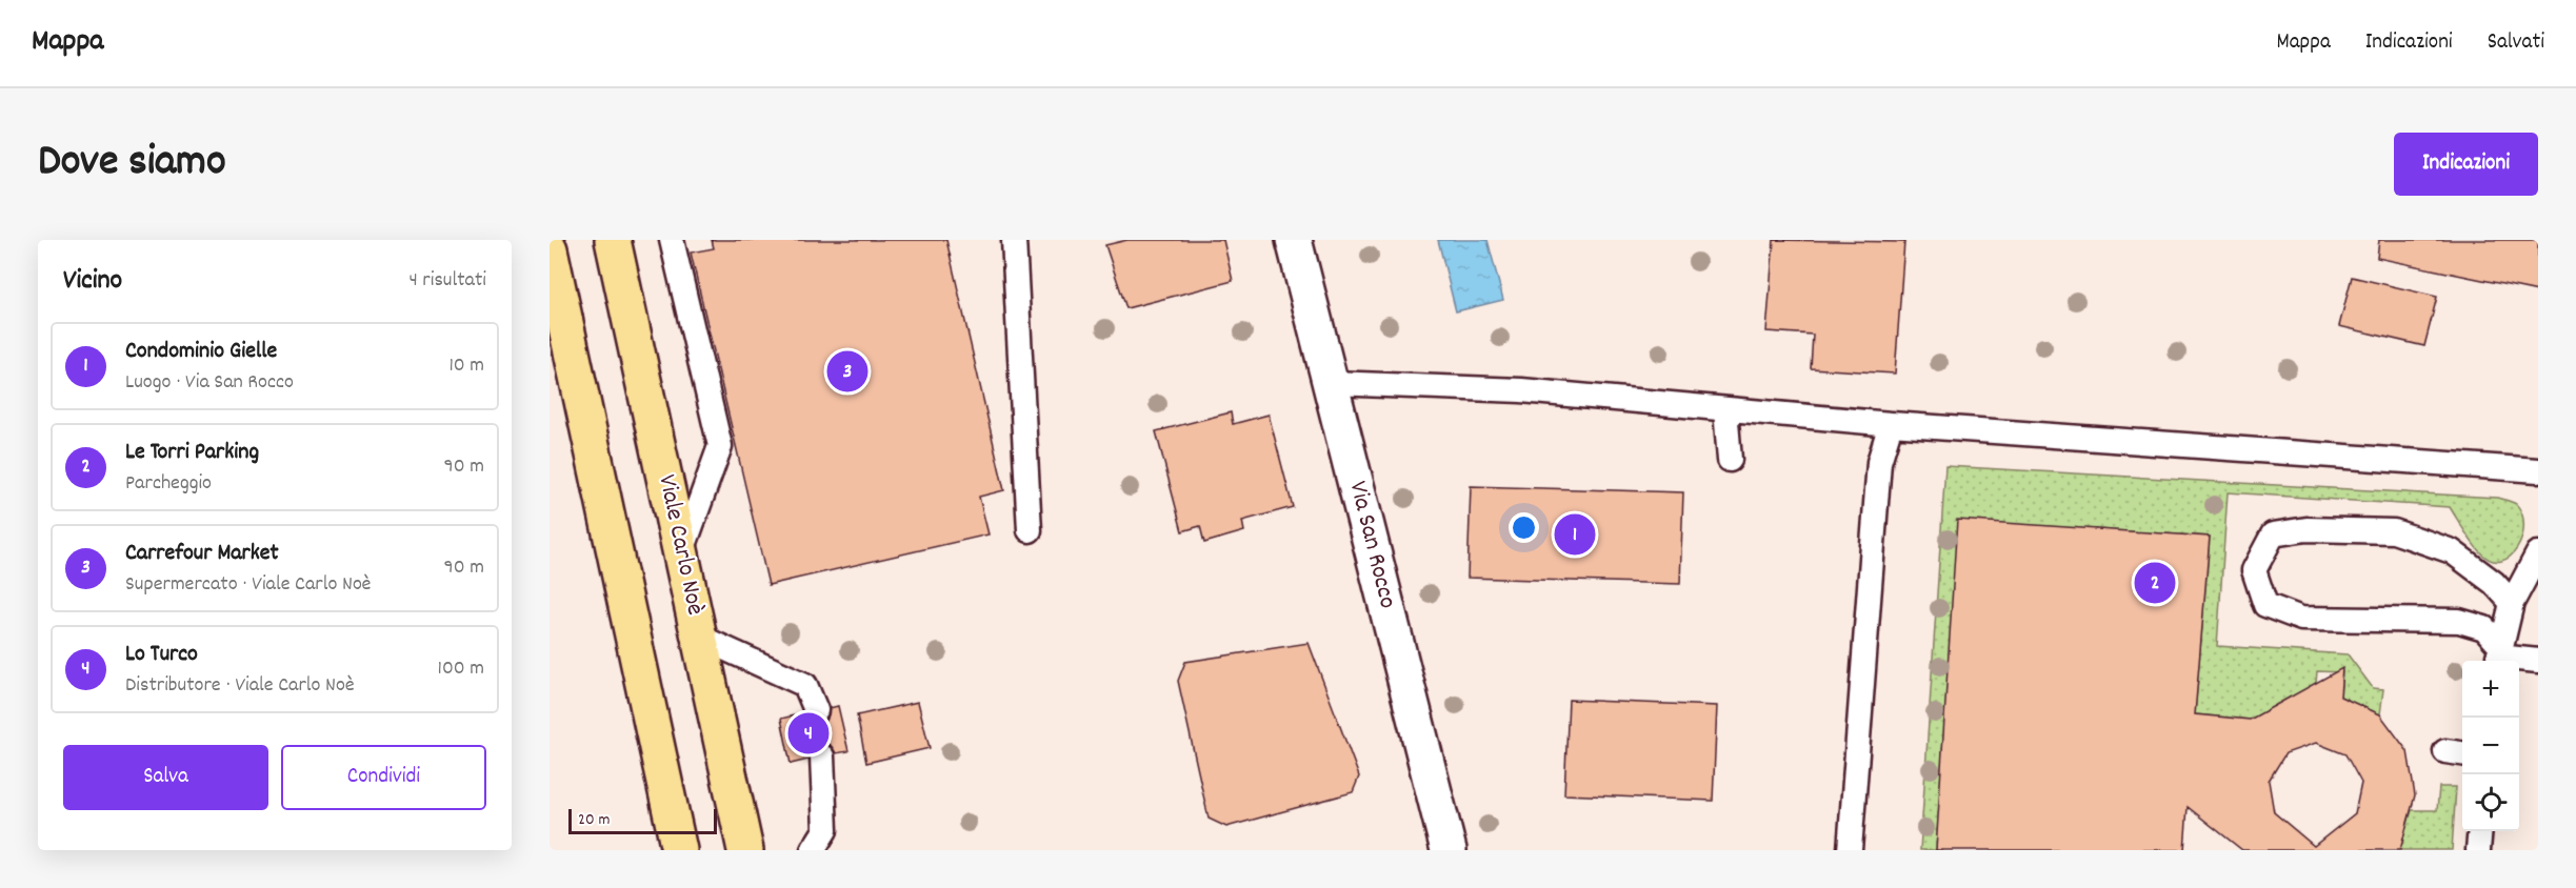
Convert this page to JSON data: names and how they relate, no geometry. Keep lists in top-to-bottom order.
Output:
{
  "streets": {
    "main road": ["Viale Carlo Noè"],
    "street": ["Via San Rocco"]
  },
  "scale_bar": "20 m",
  "page": {
    "header": "Mappa",
    "nav": ["Mappa", "Indicazioni", "Salvati"],
    "title": "Dove siamo",
    "buttons": [
      "Indicazioni",
      ["Salva", "Condividi"]
    ],
    "heading": ["Vicino", "4 risultati"],
    "list": [
      {
        "mark": "1",
        "name": "Condominio Gielle",
        "note": "Luogo · Via San Rocco",
        "value": "10 m"
      },
      {
        "mark": "2",
        "name": "Le Torri Parking",
        "note": "Parcheggio",
        "value": "90 m"
      },
      {
        "mark": "3",
        "name": "Carrefour Market",
        "note": "Supermercato · Viale Carlo Noè",
        "value": "90 m"
      },
      {
        "mark": "4",
        "name": "Lo Turco",
        "note": "Distributore · Viale Carlo Noè",
        "value": "100 m"
      }
    ],
    "pins": [
      "3",
      "1",
      "2",
      "4"
    ],
    "map_buttons": ["+", "−"],
    "scale": "20 m"
  }
}
